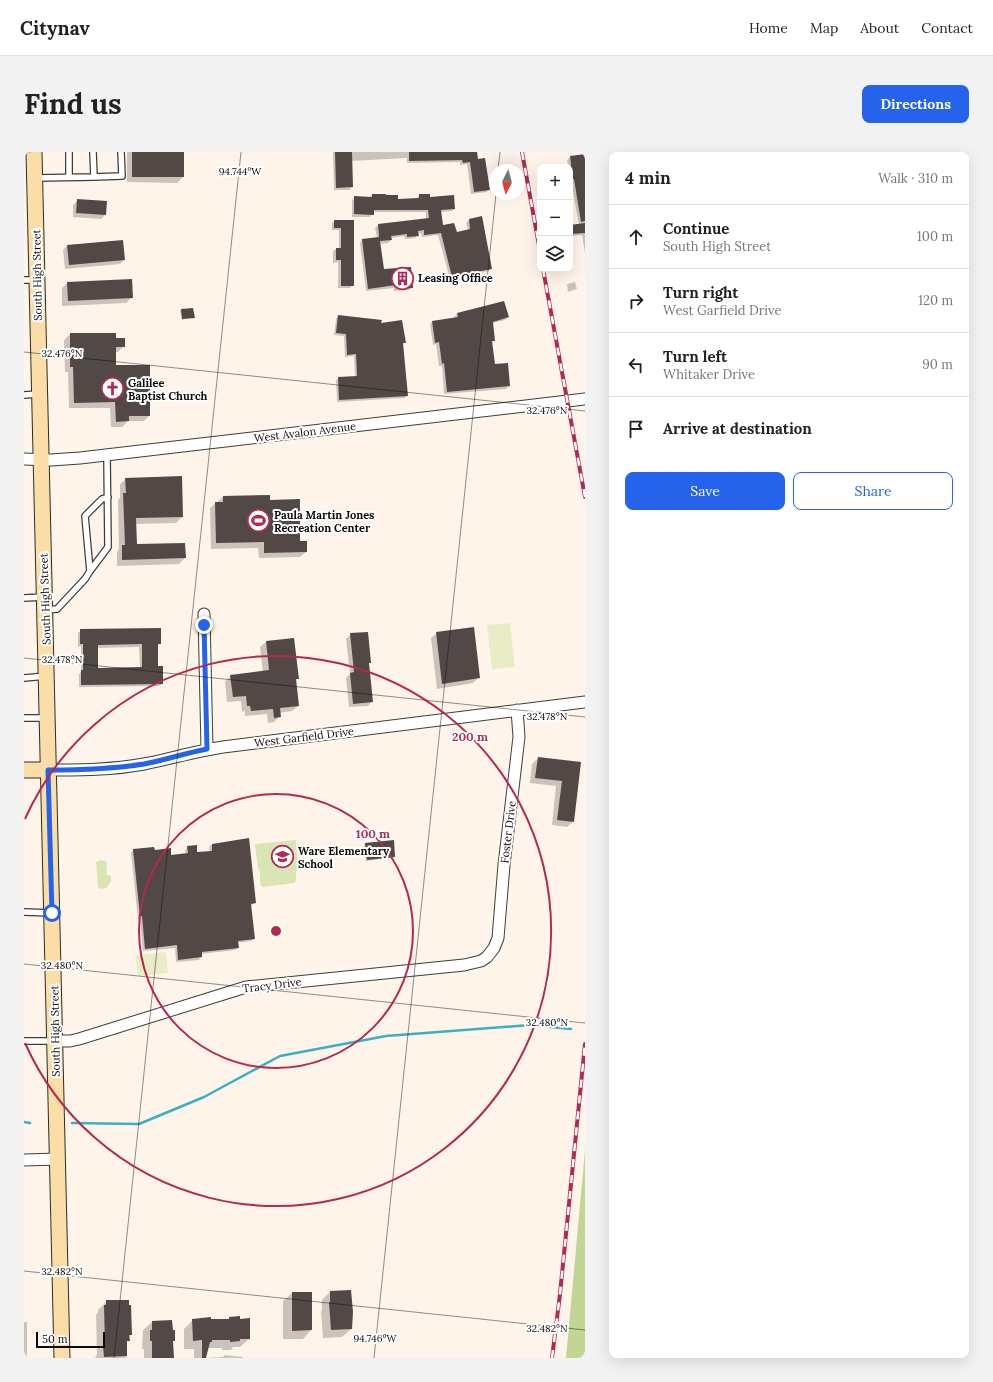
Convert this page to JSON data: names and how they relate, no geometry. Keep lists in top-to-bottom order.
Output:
{
  "streets": {
    "main road": ["South High Street", "West Garfield Drive"],
    "street": ["West Avalon Avenue", "Foster Drive", "Tracy Drive"]
  },
  "crossings": [
    ["South High Street", "West Avalon Avenue"],
    ["South High Street", "West Garfield Drive"],
    ["South High Street", "Tracy Drive"],
    ["West Garfield Drive", "Foster Drive"],
    ["Foster Drive", "Tracy Drive"]
  ],
  "places": {
    "building": ["Leasing Office"],
    "church": ["Galilee Baptist Church"],
    "sports": ["Paula Martin Jones Recreation Center"],
    "school or university": ["Ware Elementary School"]
  },
  "scale_bar": "50 m",
  "north": "bottom",
  "page": {
    "header": "Citynav",
    "nav": [
      "Home",
      "Map",
      "About",
      "Contact"
    ],
    "buttons": [
      "Directions",
      ["Save", "Share"]
    ],
    "title": "Find us",
    "heading": ["4 min", "Walk · 310 m"],
    "map_buttons": ["+", "−"],
    "list": [
      ["Continue", "South High Street", "100 m"],
      ["Turn right", "West Garfield Drive", "120 m"],
      ["Turn left", "Whitaker Drive", "90 m"],
      "Arrive at destination"
    ],
    "scale": "50 m"
  },
  "coordinates": [
    "94.744°W",
    "32.476°N",
    "32.478°N",
    "32.480°N",
    "32.482°N",
    "94.746°W"
  ],
  "rings": ["200 m", "100 m"]
}
